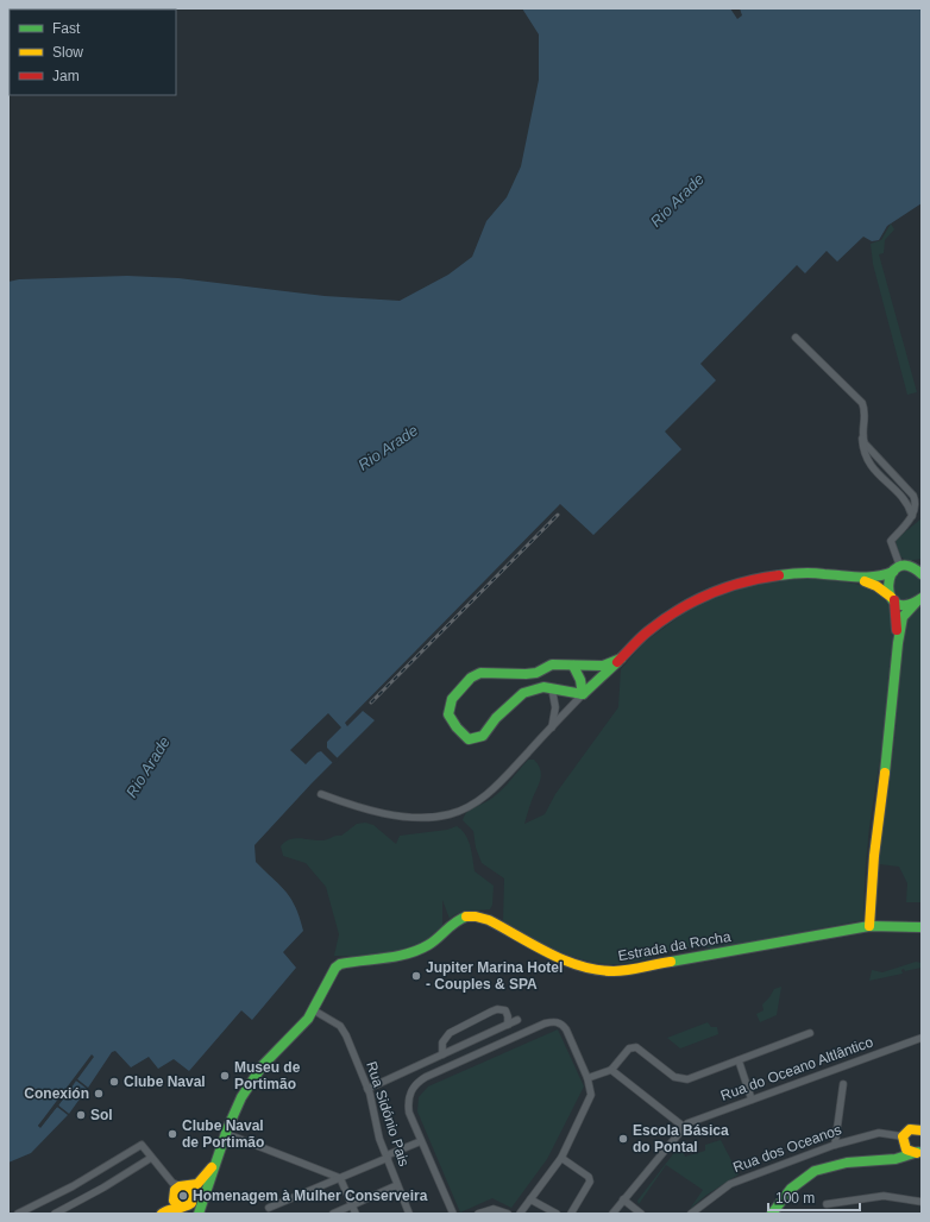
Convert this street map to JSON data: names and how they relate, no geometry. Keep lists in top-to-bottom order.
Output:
{
  "streets": {
    "street": [
      "Estrada da Rocha",
      "Rua do Oceano Altlântico",
      "Rua Sidónio Pais",
      "Rua dos Oceanos"
    ]
  },
  "crossings": [
    ["Estrada da Rocha", "Rua Sidónio Pais"]
  ],
  "water": ["Rio Arade"],
  "places": [
    "Jupiter Marina Hotel - Couples & SPA",
    "Museu de Portimão",
    "Clube Naval",
    "Conexión",
    "Sol",
    "Clube Naval de Portimão",
    "Escola Básica do Pontal",
    "Homenagem à Mulher Conserveira"
  ],
  "legend": ["Fast", "Slow", "Jam"],
  "scale_bar": "100 m"
}
